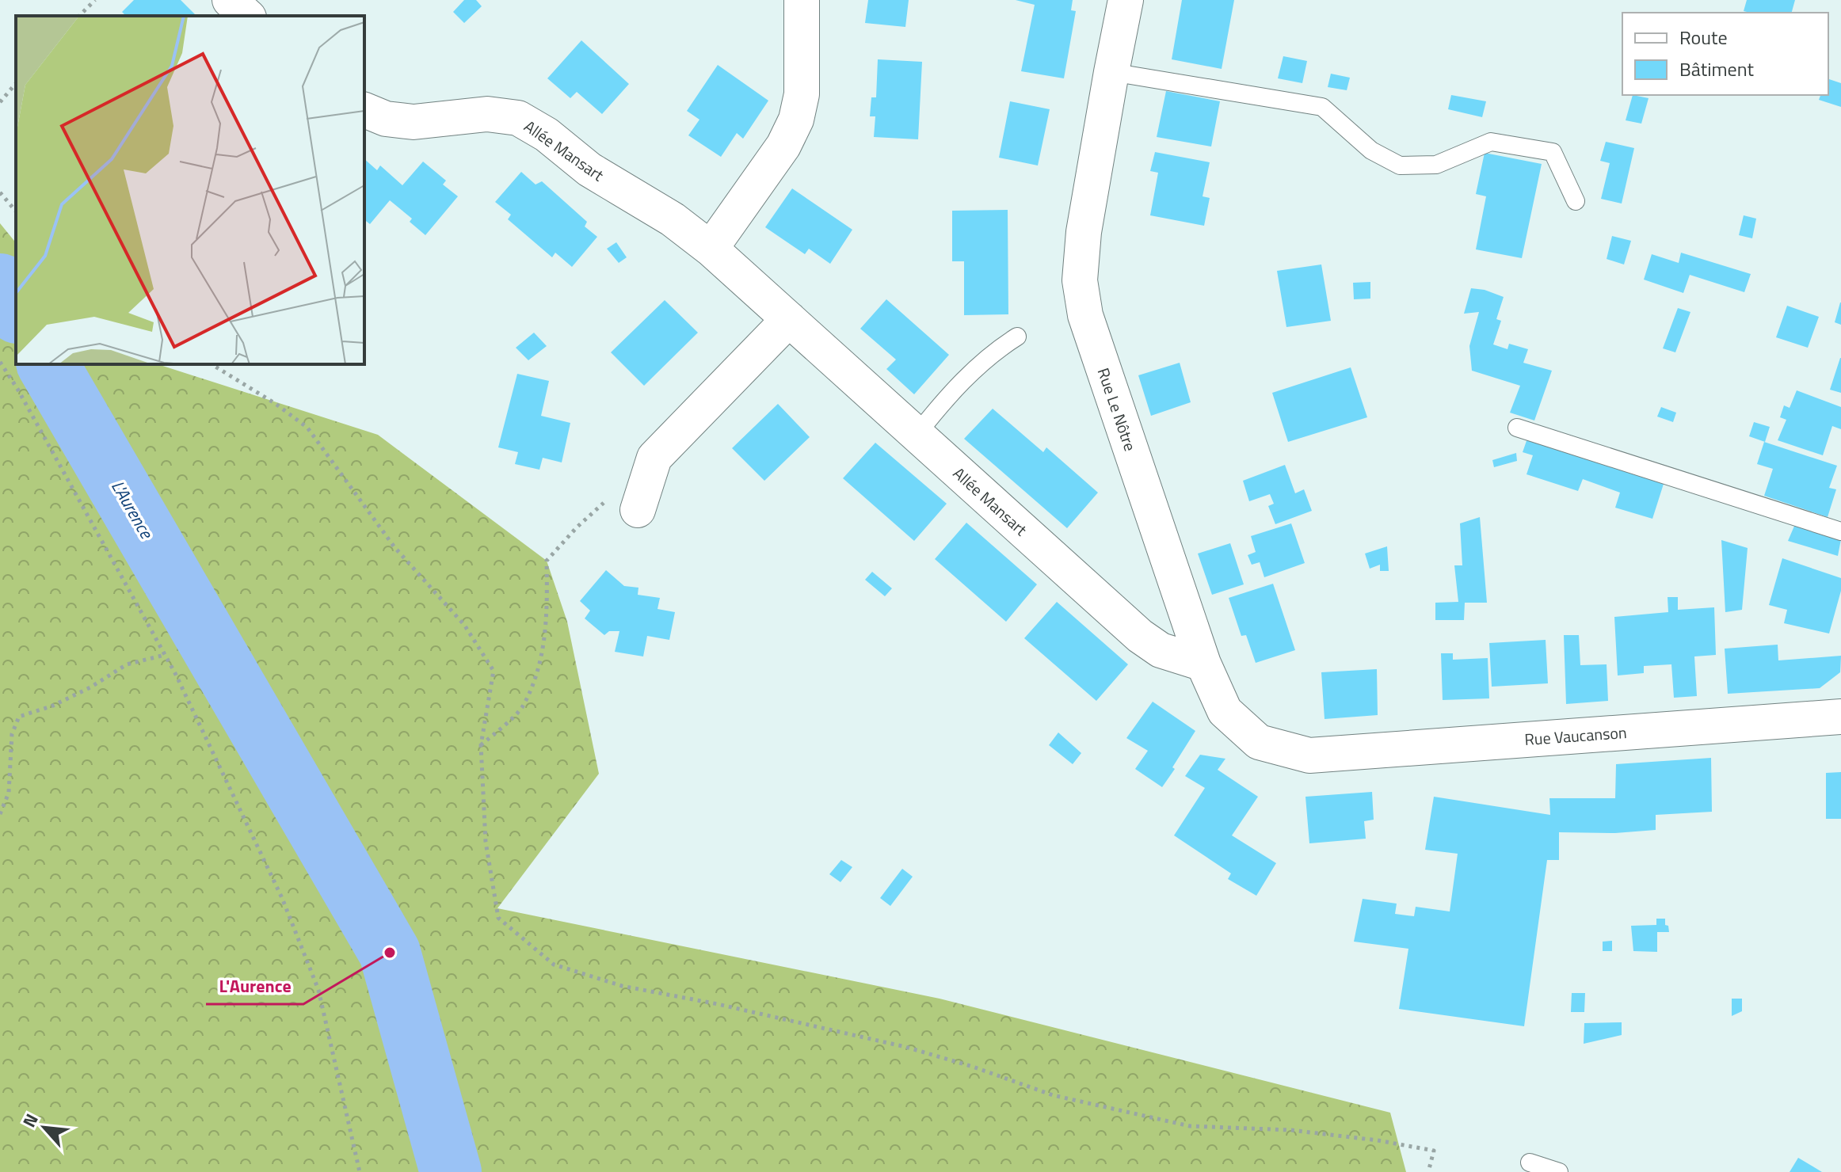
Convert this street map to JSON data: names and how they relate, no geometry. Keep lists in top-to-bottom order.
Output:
{
  "streets": {
    "street": ["Allée Mansart", "Rue Le Nôtre", "Rue Vaucanson"]
  },
  "crossings": [
    ["Allée Mansart", "Rue Le Nôtre"],
    ["Rue Le Nôtre", "Rue Vaucanson"]
  ],
  "water": ["L'Aurence"],
  "places": ["L'Aurence"],
  "legend": ["Route", "Bâtiment"],
  "north": "top left"
}
